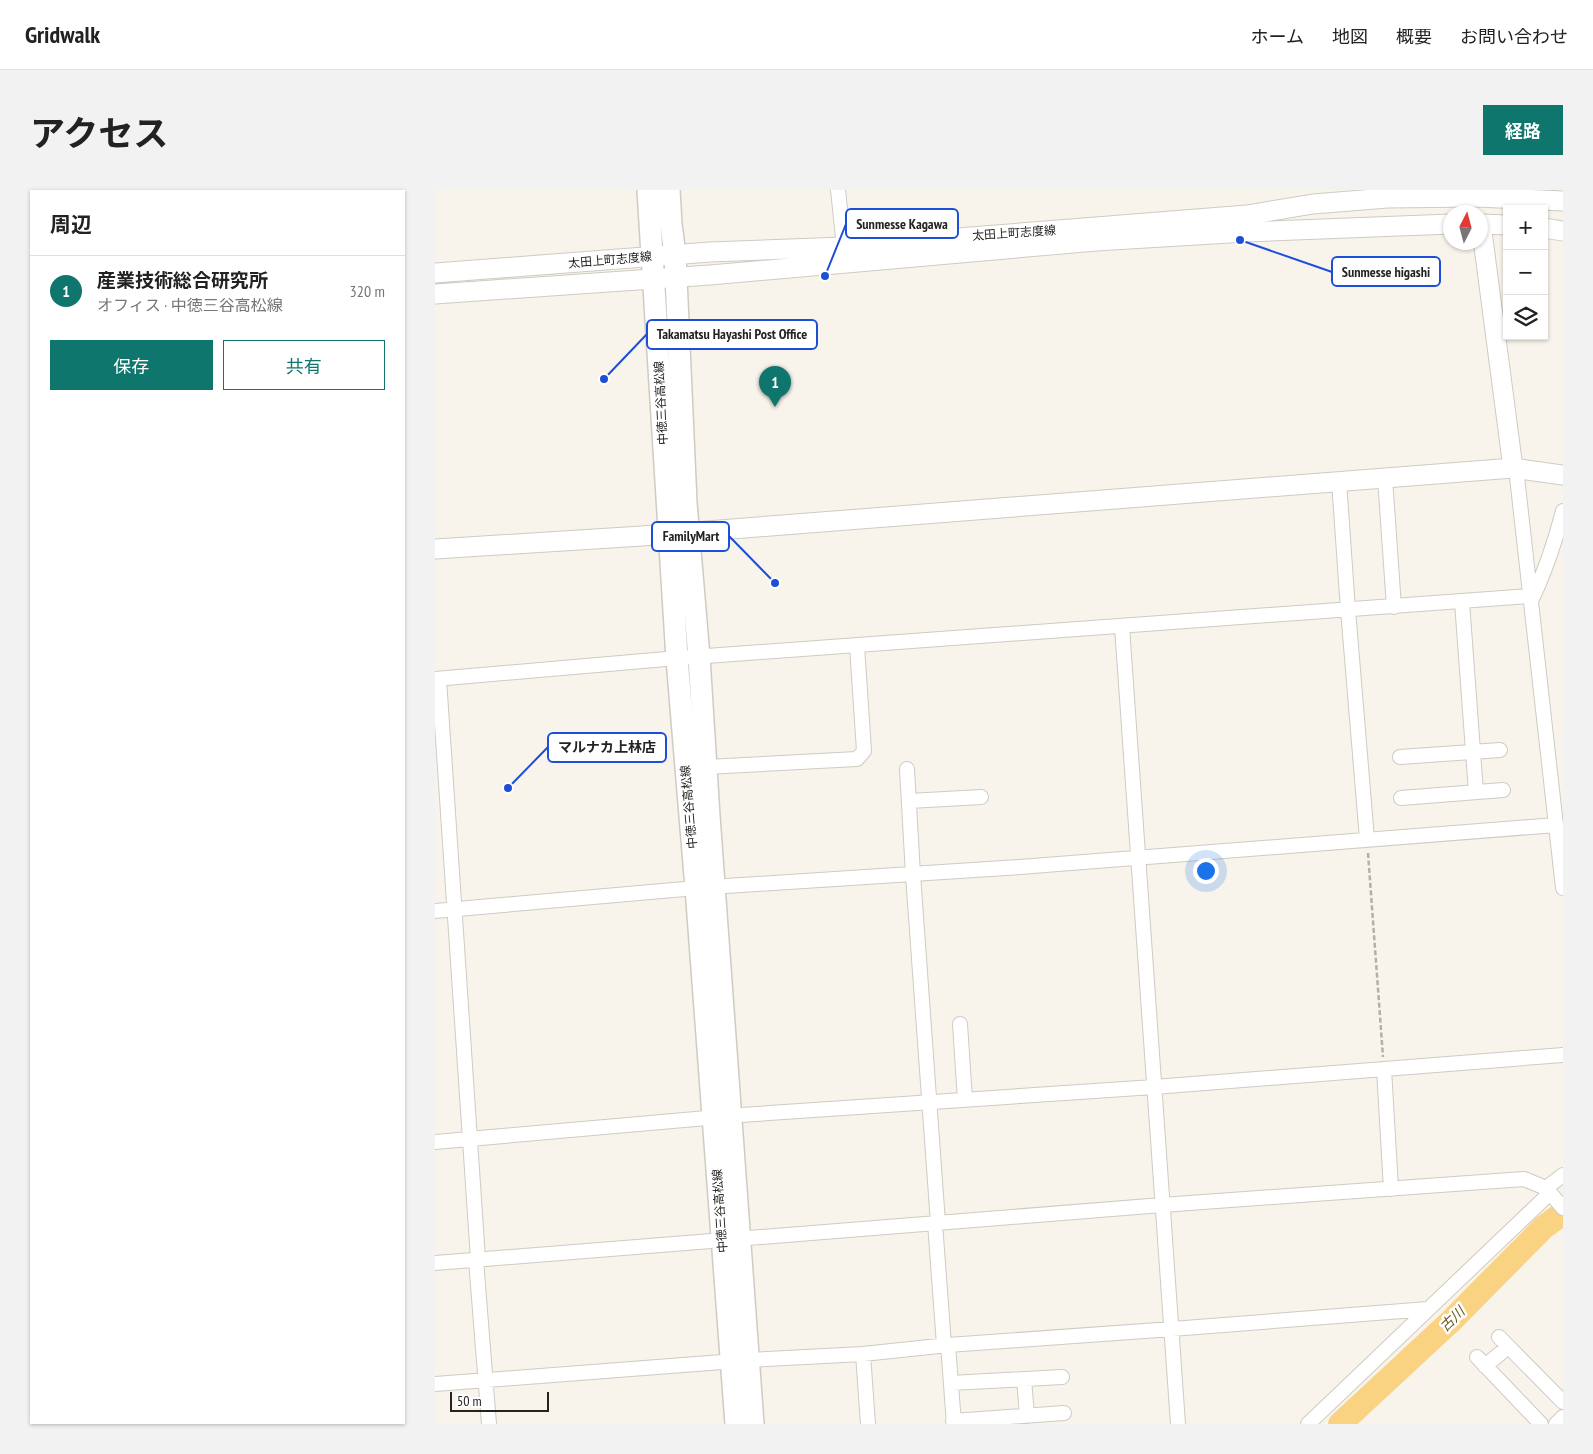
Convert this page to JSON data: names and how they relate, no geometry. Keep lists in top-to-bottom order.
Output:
{
  "streets": {
    "main road": ["太田上町志度線", "中徳三谷高松線"]
  },
  "crossings": [
    ["太田上町志度線", "中徳三谷高松線"]
  ],
  "water": ["古川"],
  "places": [
    "Sunmesse higashi",
    "Sunmesse Kagawa",
    "Takamatsu Hayashi Post Office",
    "FamilyMart",
    "マルナカ上林店"
  ],
  "scale_bar": "50 m",
  "north": "top",
  "page": {
    "header": "Gridwalk",
    "nav": [
      "ホーム",
      "地図",
      "概要",
      "お問い合わせ"
    ],
    "title": "アクセス",
    "buttons": [
      "経路",
      ["保存", "共有"]
    ],
    "heading": "周辺",
    "map_buttons": ["+", "−"],
    "list": [
      {
        "mark": "1",
        "name": "産業技術総合研究所",
        "note": "オフィス · 中徳三谷高松線",
        "value": "320 m"
      }
    ],
    "pins": "1",
    "scale": "50 m"
  }
}
